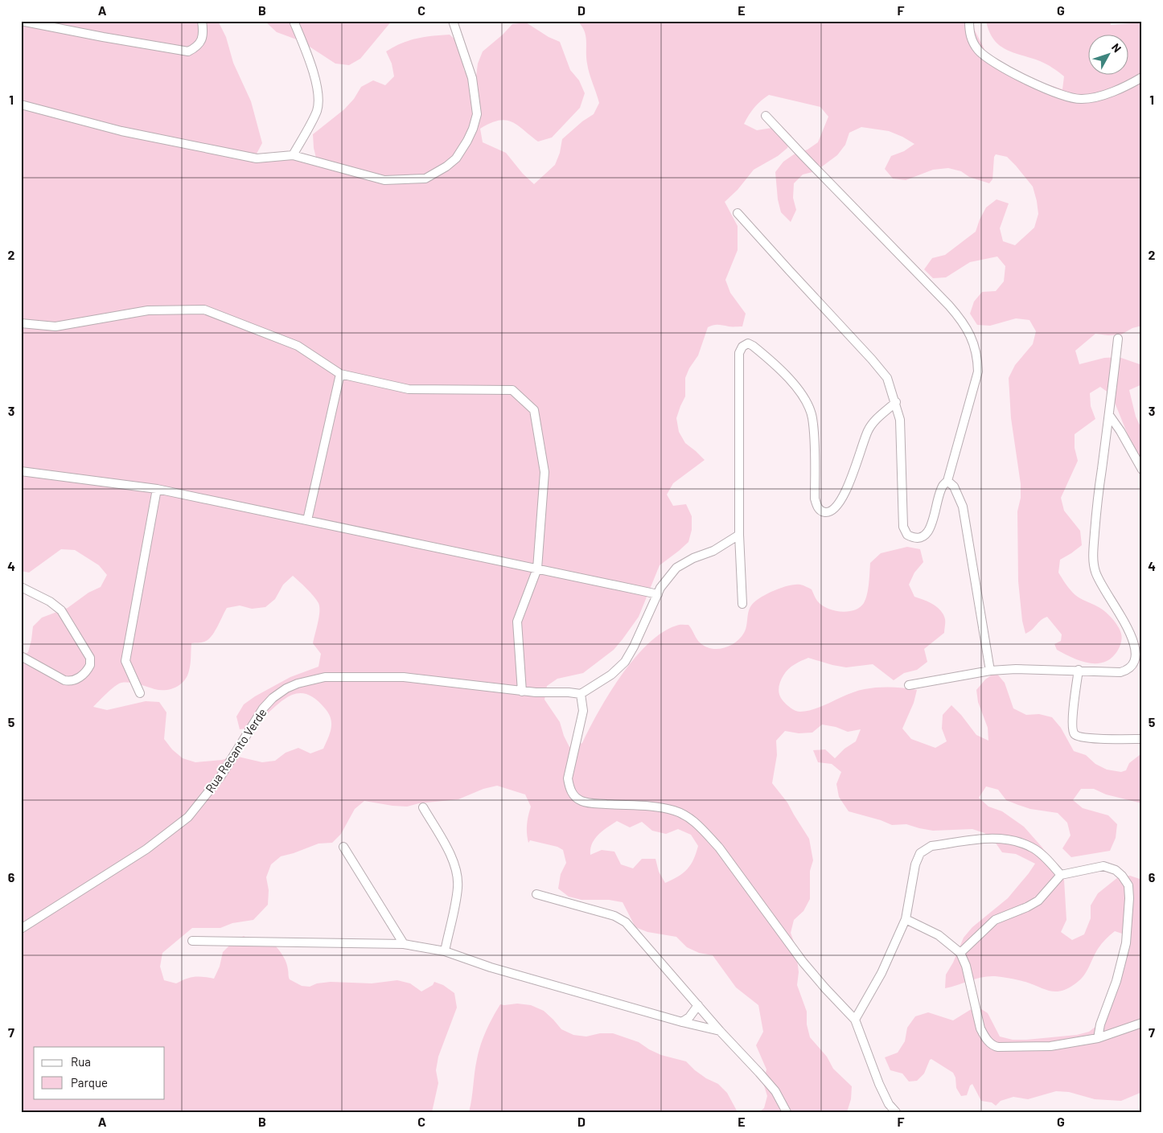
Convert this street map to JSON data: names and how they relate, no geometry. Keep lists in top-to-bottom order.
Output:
{
  "streets": {
    "street": ["Rua Recanto Verde"]
  },
  "legend": ["Rua", "Parque"],
  "north": "top right",
  "grid": {
    "columns": [
      "A",
      "B",
      "C",
      "D",
      "E",
      "F",
      "G"
    ],
    "rows": [
      "1",
      "2",
      "3",
      "4",
      "5",
      "6",
      "7"
    ]
  }
}
